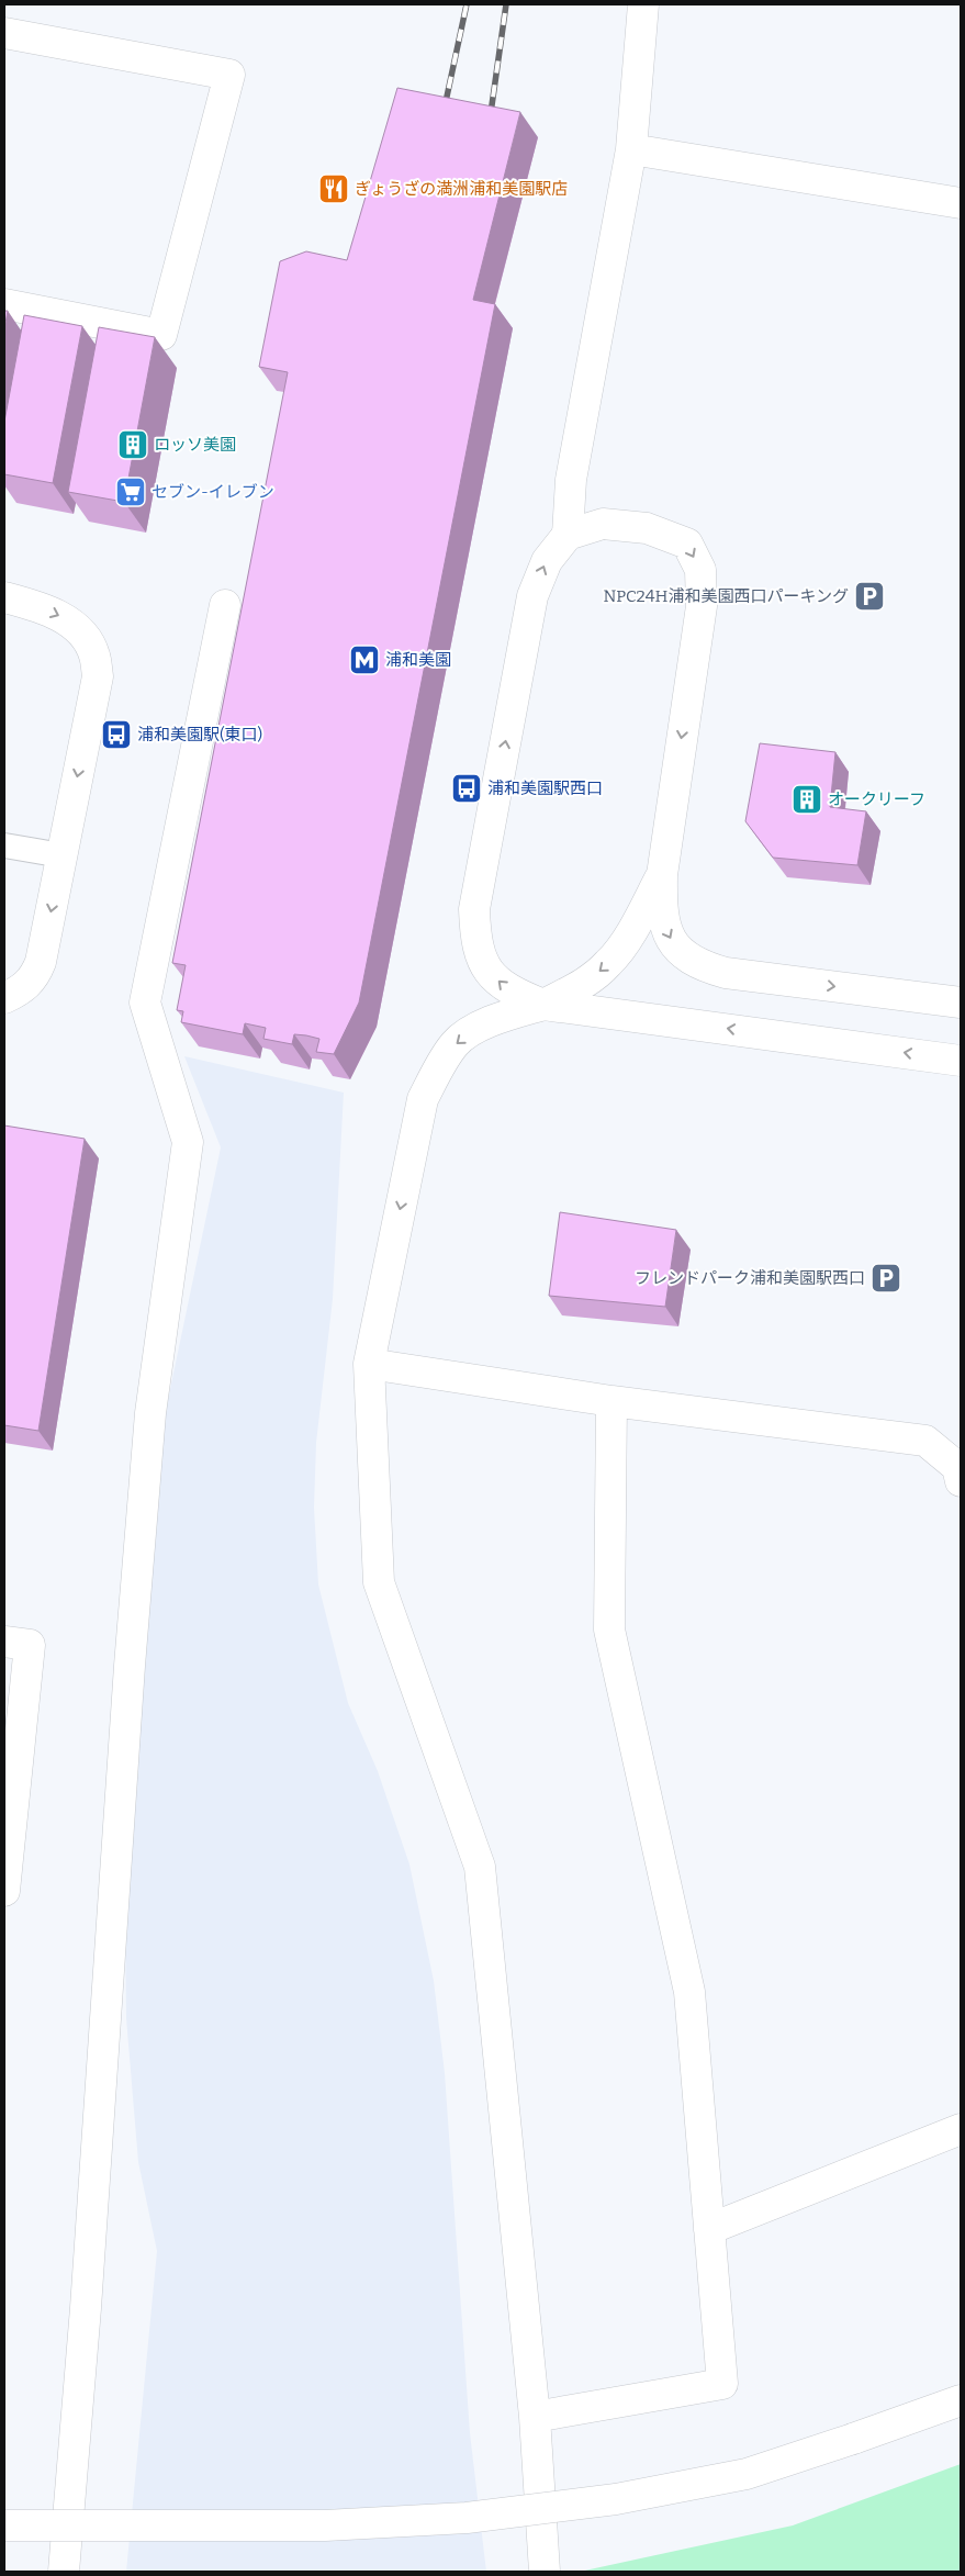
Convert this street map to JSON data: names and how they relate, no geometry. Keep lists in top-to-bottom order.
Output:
{
  "places": {
    "restaurant": ["ぎょうざの満洲浦和美園駅店"],
    "building": ["ロッソ美園", "オークリーフ"],
    "supermarket": ["セブン-イレブン"],
    "parking": ["NPC24H浦和美園西口パーキング", "フレンドパーク浦和美園駅西口"],
    "metro station": ["浦和美園"],
    "bus stop": ["浦和美園駅(東口)", "浦和美園駅西口"]
  }
}
